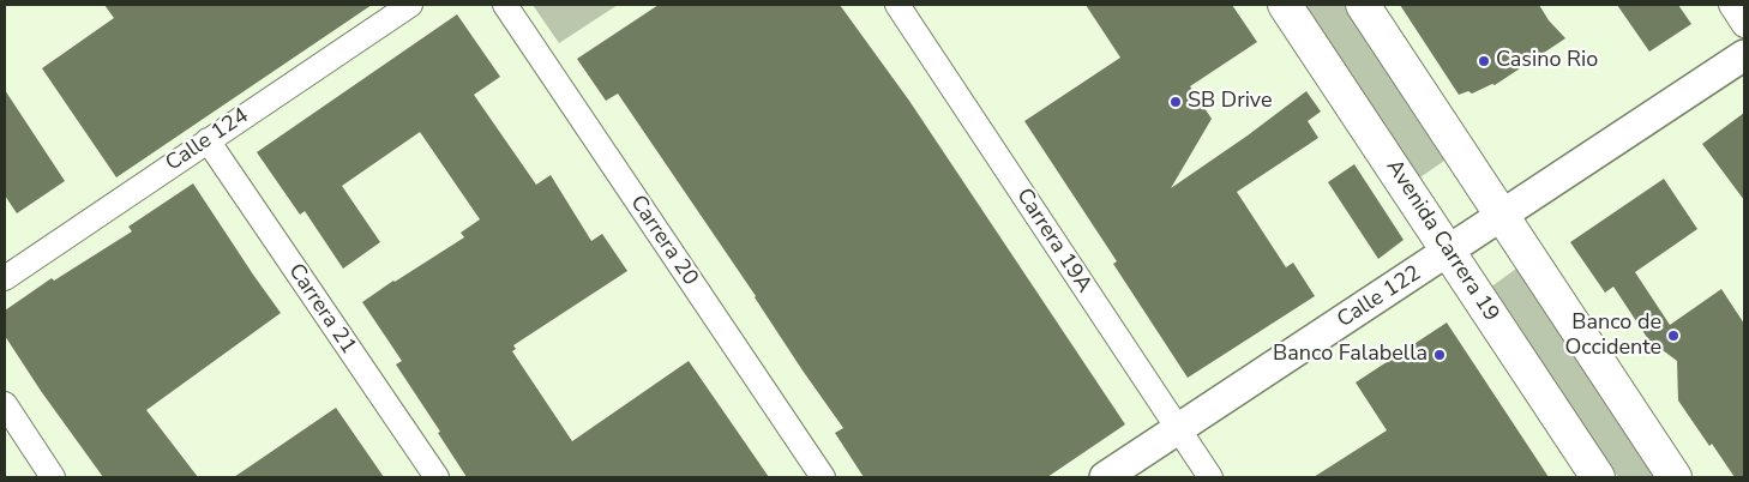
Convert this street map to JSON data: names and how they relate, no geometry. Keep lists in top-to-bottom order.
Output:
{
  "streets": {
    "main road": ["Avenida Carrera 19"],
    "street": [
      "Calle 124",
      "Carrera 20",
      "Carrera 19A",
      "Calle 122",
      "Carrera 21"
    ]
  },
  "crossings": [
    ["Calle 124", "Carrera 21"],
    ["Carrera 19A", "Calle 122"],
    ["Avenida Carrera 19", "Calle 122"]
  ],
  "places": [
    "Casino Rio",
    "SB Drive",
    "Banco de Occidente",
    "Banco Falabella"
  ]
}
